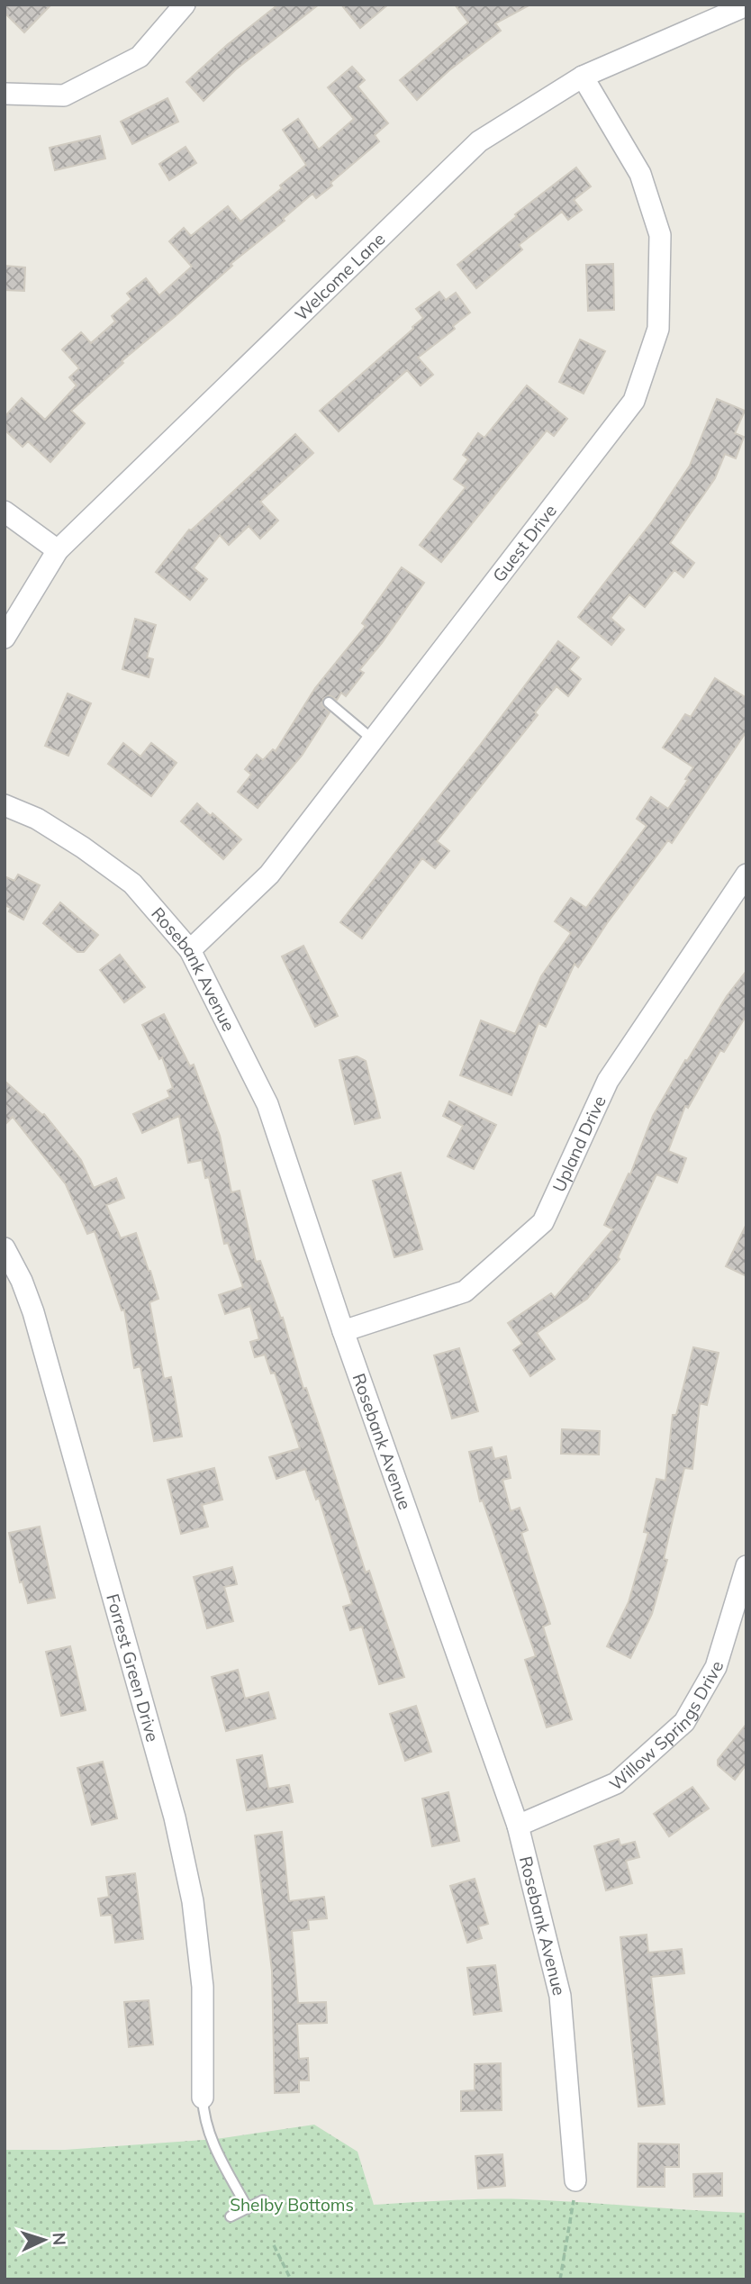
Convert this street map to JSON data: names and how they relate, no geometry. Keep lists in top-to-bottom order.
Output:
{
  "streets": {
    "street": [
      "Welcome Lane",
      "Guest Drive",
      "Rosebank Avenue",
      "Upland Drive",
      "Forrest Green Drive",
      "Willow Springs Drive"
    ]
  },
  "crossings": [
    ["Welcome Lane", "Guest Drive"],
    ["Guest Drive", "Rosebank Avenue"],
    ["Rosebank Avenue", "Upland Drive"],
    ["Rosebank Avenue", "Willow Springs Drive"]
  ],
  "parks": ["Shelby Bottoms"],
  "north": "right"
}
